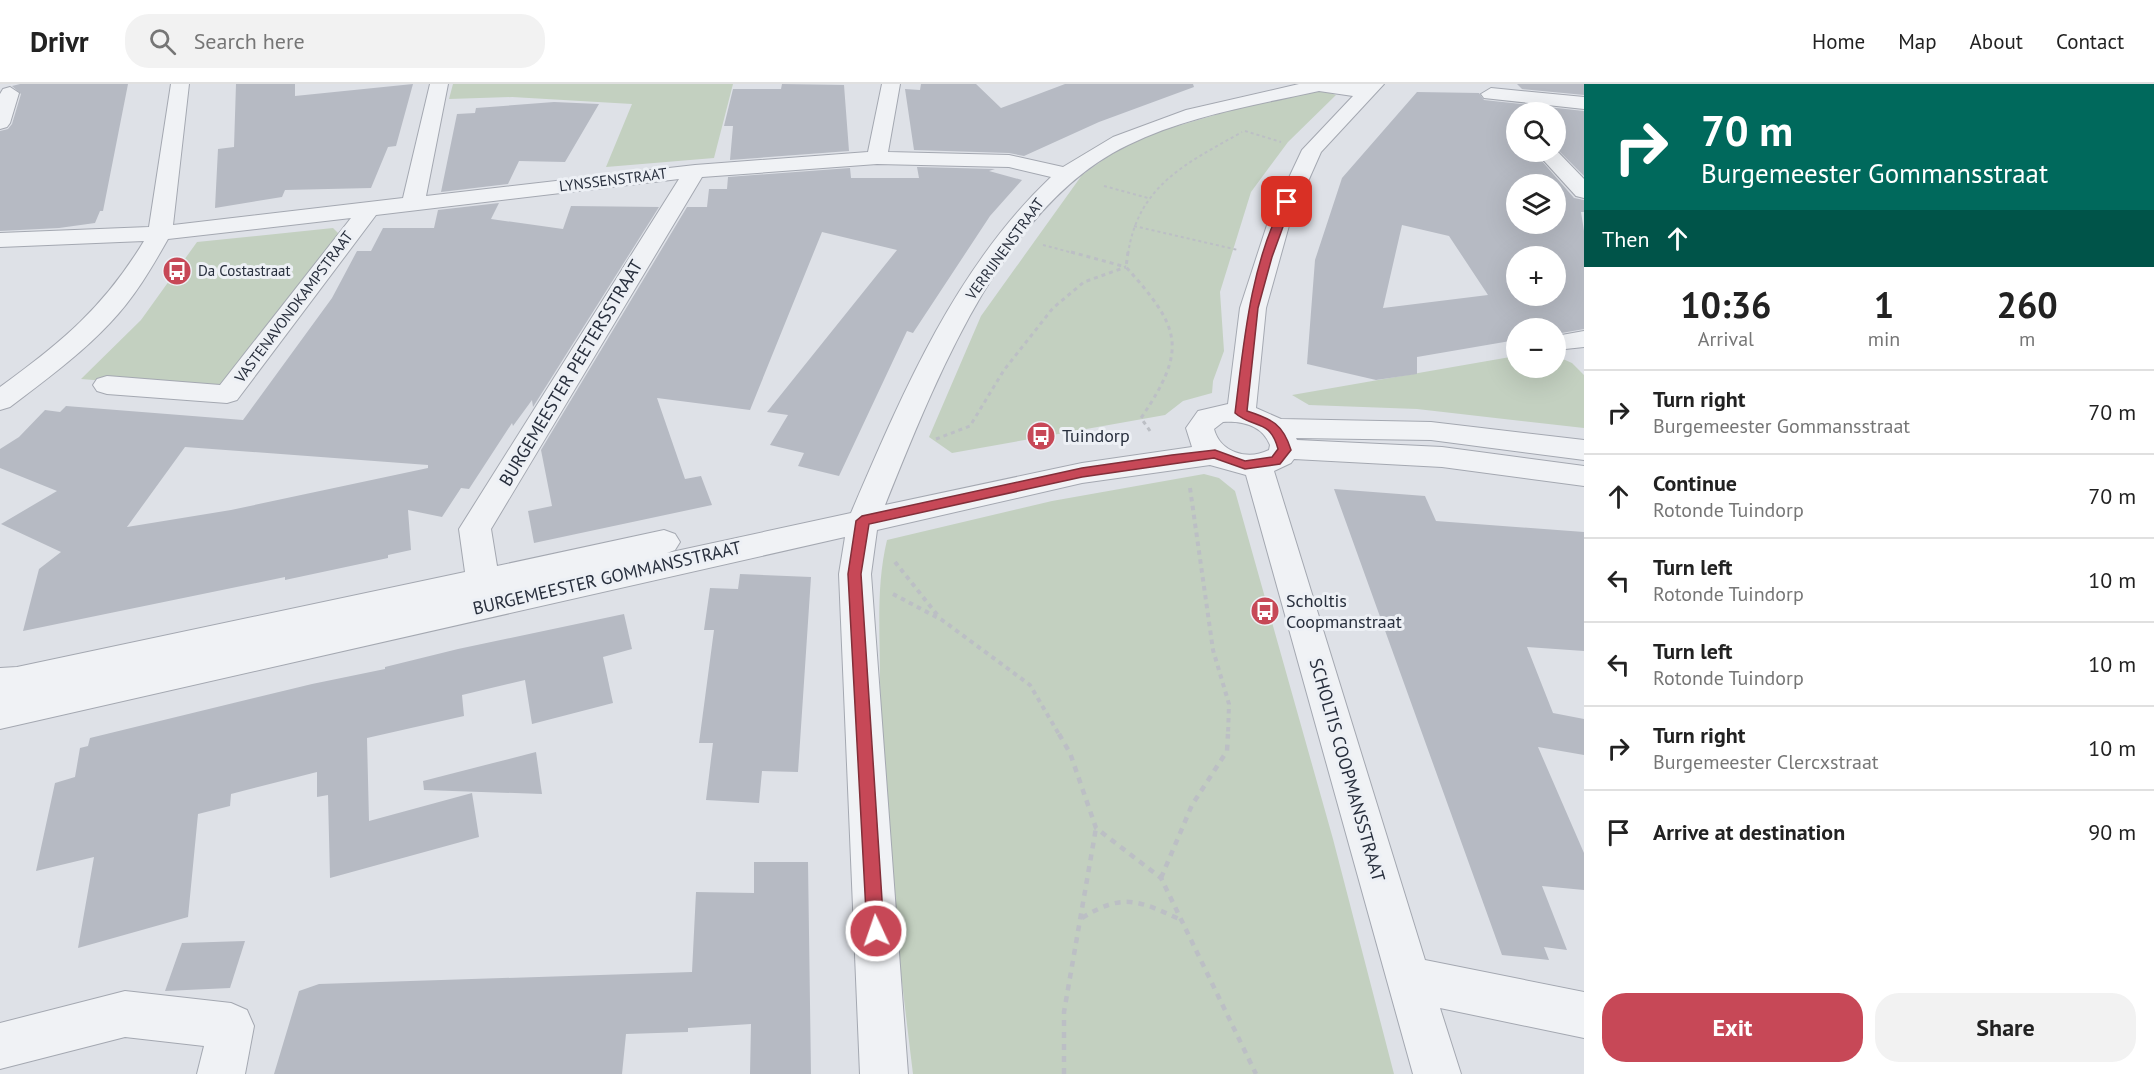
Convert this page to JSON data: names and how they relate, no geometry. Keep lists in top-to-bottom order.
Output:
{
  "streets": {
    "street": [
      "LYNSSENSTRAAT",
      "VERRIJNENSTRAAT",
      "VASTENAVONDKAMPSTRAAT",
      "BURGEMEESTER PEETERSSTRAAT",
      "BURGEMEESTER GOMMANSSTRAAT",
      "SCHOLTIS COOPMANSSTRAAT"
    ]
  },
  "crossings": [
    ["LYNSSENSTRAAT", "VERRIJNENSTRAAT"],
    ["LYNSSENSTRAAT", "VASTENAVONDKAMPSTRAAT"],
    ["LYNSSENSTRAAT", "BURGEMEESTER PEETERSSTRAAT"],
    ["VERRIJNENSTRAAT", "BURGEMEESTER GOMMANSSTRAAT"],
    ["BURGEMEESTER PEETERSSTRAAT", "BURGEMEESTER GOMMANSSTRAAT"]
  ],
  "places": {
    "bus stop": ["Da Costastraat", "Tuindorp", "Scholtis Coopmanstraat"]
  },
  "page": {
    "header": "Drivr",
    "search": "Search here",
    "nav": [
      "Home",
      "Map",
      "About",
      "Contact"
    ],
    "turn": ["70 m", "Burgemeester Gommansstraat"],
    "map_buttons": ["+", "−"],
    "then": "Then",
    "eta": [
      "10:36",
      "Arrival",
      "1",
      "min",
      "260",
      "m"
    ],
    "list": [
      {
        "name": "Turn right",
        "note": "Burgemeester Gommansstraat",
        "value": "70 m"
      },
      {
        "name": "Continue",
        "note": "Rotonde Tuindorp",
        "value": "70 m"
      },
      {
        "name": "Turn left",
        "note": "Rotonde Tuindorp",
        "value": "10 m"
      },
      {
        "name": "Turn left",
        "note": "Rotonde Tuindorp",
        "value": "10 m"
      },
      {
        "name": "Turn right",
        "note": "Burgemeester Clercxstraat",
        "value": "10 m"
      },
      {
        "name": "Arrive at destination",
        "value": "90 m"
      }
    ],
    "buttons": ["Exit", "Share"]
  }
}
